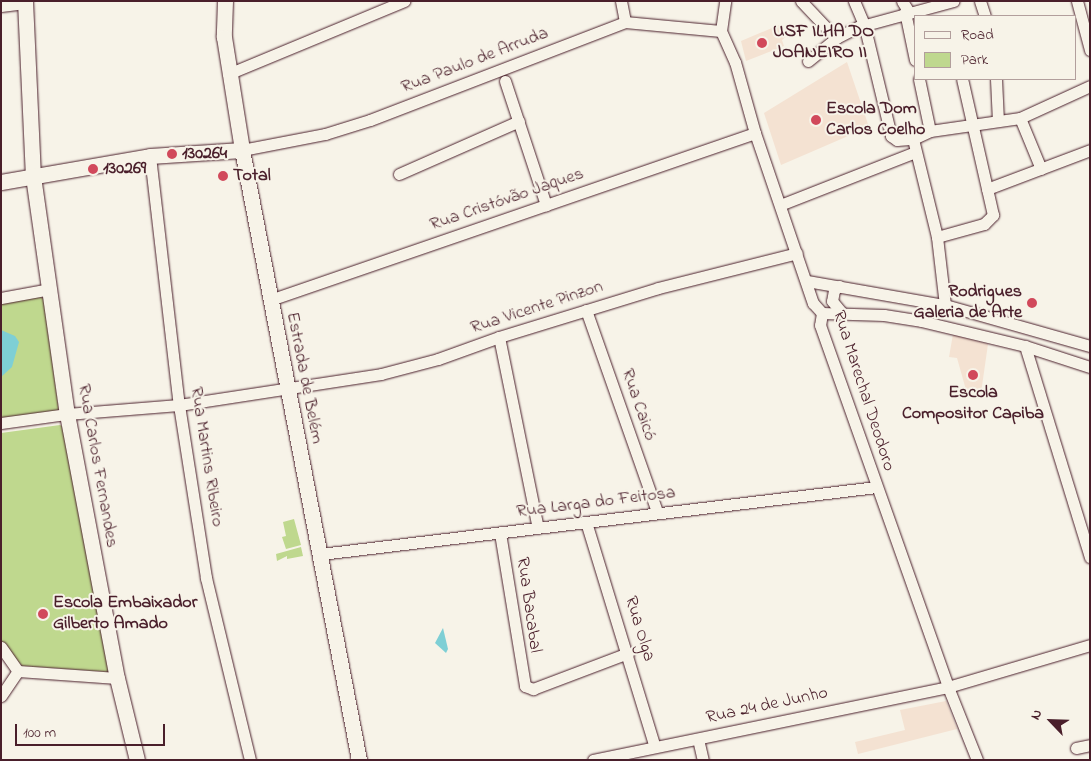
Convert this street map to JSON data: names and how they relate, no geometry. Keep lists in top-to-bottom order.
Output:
{
  "streets": {
    "street": [
      "Rua Paulo de Arruda",
      "Rua Cristóvão Jaques",
      "Rua Vicente Pinzon",
      "Estrada de Belém",
      "Rua Marechal Deodoro",
      "Rua Caicó",
      "Rua Martins Ribeiro",
      "Rua Carlos Fernandes",
      "Rua Larga do Feitosa",
      "Rua Bacabal",
      "Rua Olga",
      "Rua 24 de Junho"
    ]
  },
  "crossings": [
    ["Rua Paulo de Arruda", "Estrada de Belém"],
    ["Rua Paulo de Arruda", "Rua Marechal Deodoro"],
    ["Rua Cristóvão Jaques", "Estrada de Belém"],
    ["Rua Cristóvão Jaques", "Rua Marechal Deodoro"],
    ["Rua Vicente Pinzon", "Estrada de Belém"],
    ["Rua Vicente Pinzon", "Rua Marechal Deodoro"],
    ["Rua Vicente Pinzon", "Rua Caicó"],
    ["Rua Vicente Pinzon", "Rua Martins Ribeiro"],
    ["Rua Vicente Pinzon", "Rua Carlos Fernandes"],
    ["Estrada de Belém", "Rua Larga do Feitosa"],
    ["Rua Marechal Deodoro", "Rua Larga do Feitosa"],
    ["Rua Marechal Deodoro", "Rua 24 de Junho"],
    ["Rua Caicó", "Rua Larga do Feitosa"],
    ["Rua Larga do Feitosa", "Rua Bacabal"],
    ["Rua Larga do Feitosa", "Rua Olga"],
    ["Rua Bacabal", "Rua Olga"],
    ["Rua Olga", "Rua 24 de Junho"]
  ],
  "places": [
    "USF ILHA DO JOANEIRO II",
    "Escola Dom Carlos Coelho",
    "130264",
    "130269",
    "Total",
    "Rodrigues Galeria de Arte",
    "Escola Compositor Capiba",
    "Escola Embaixador Gilberto Amado"
  ],
  "legend": ["Road", "Park"],
  "scale_bar": "100 m",
  "north": "top left"
}
